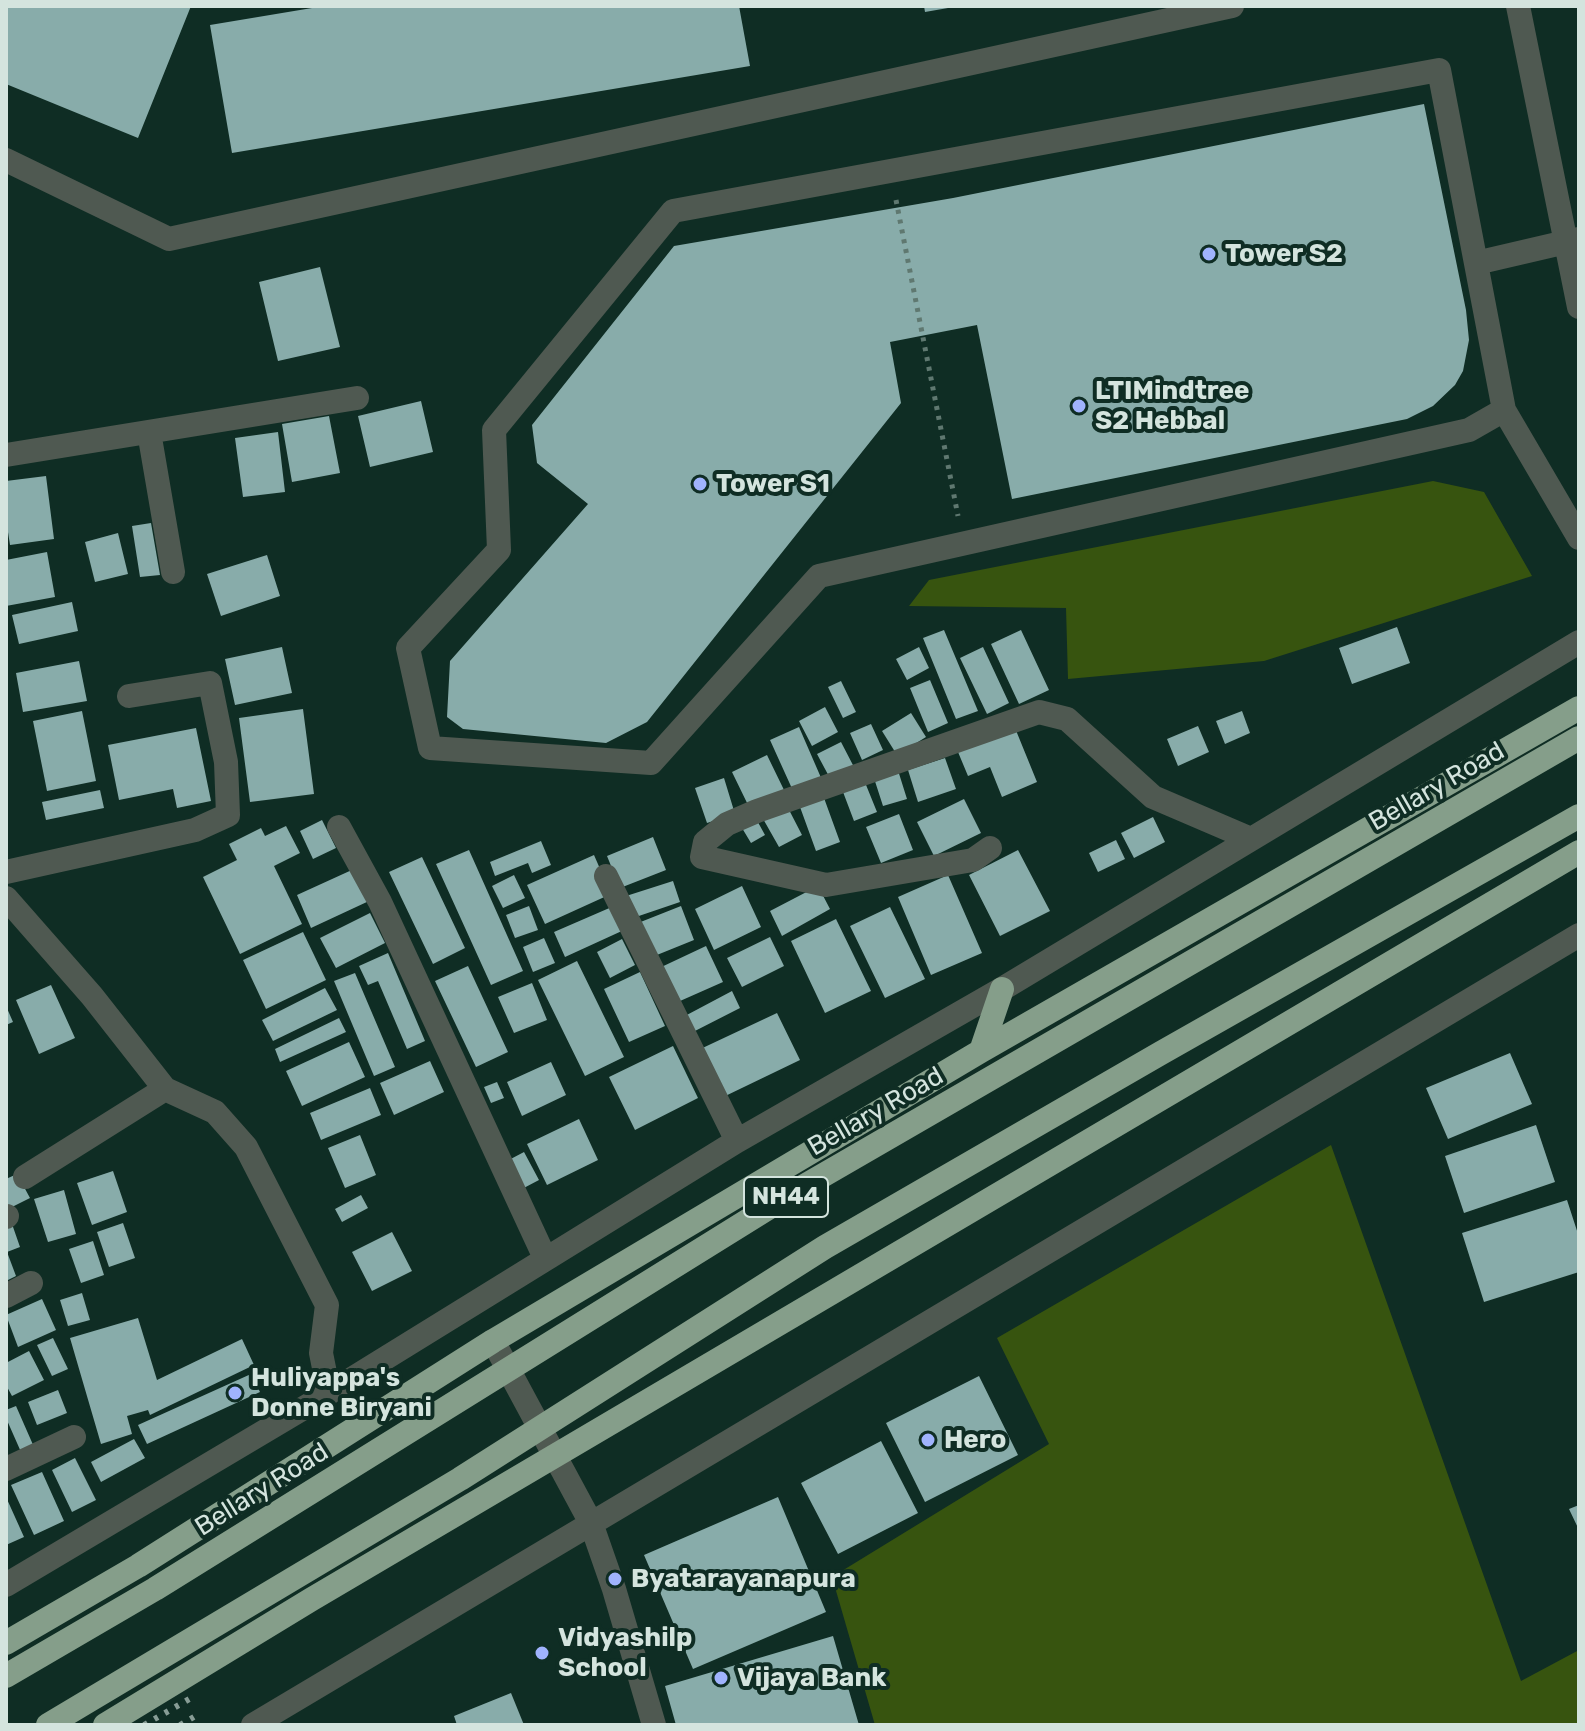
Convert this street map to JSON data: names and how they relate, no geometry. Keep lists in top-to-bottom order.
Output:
{
  "streets": {
    "highway": ["Bellary Road", "NH44"]
  },
  "places": [
    "Tower S2",
    "LTIMindtree S2 Hebbal",
    "Tower S1",
    "Huliyappa's Donne Biryani",
    "Hero",
    "Byatarayanapura",
    "Vidyashilp School",
    "Vijaya Bank"
  ]
}
